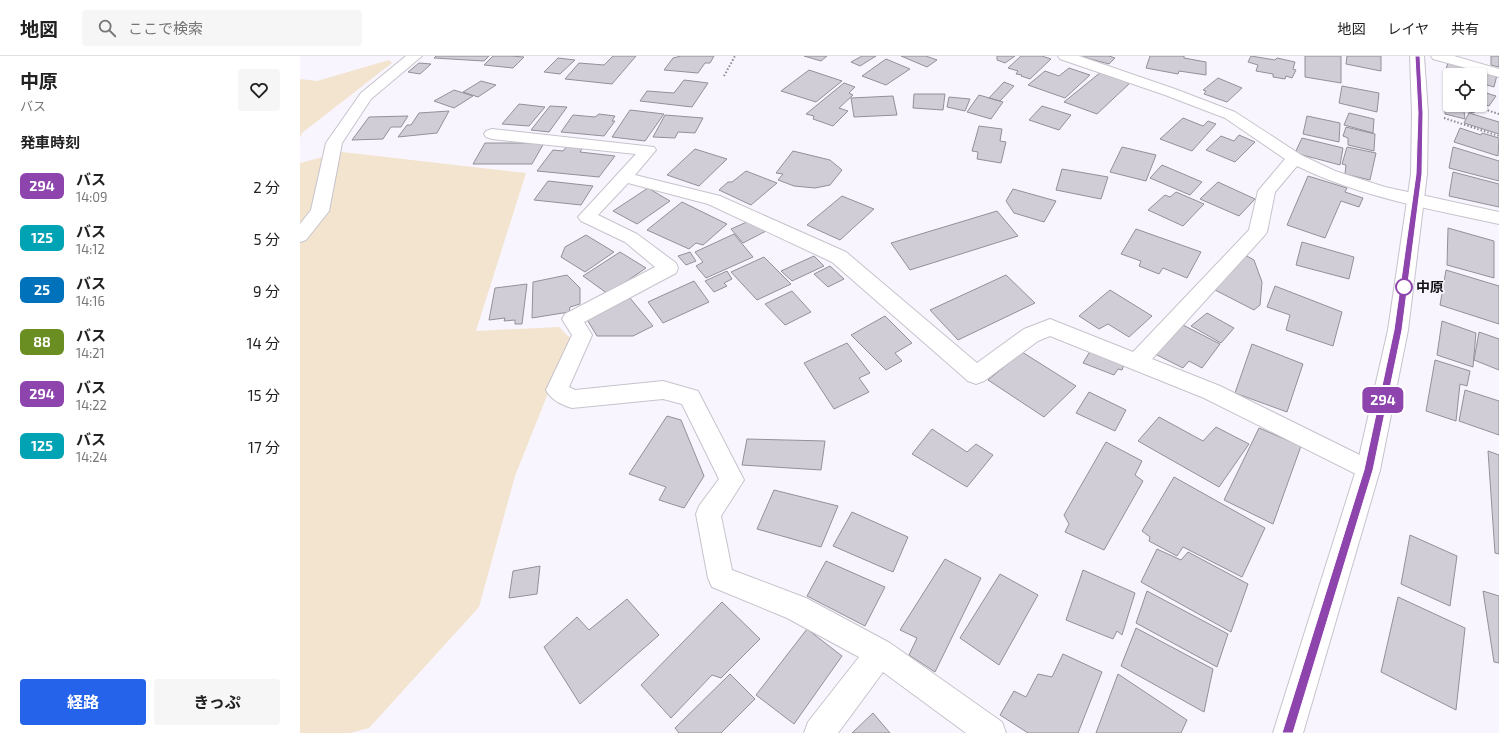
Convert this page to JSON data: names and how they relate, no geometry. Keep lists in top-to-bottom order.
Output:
{
  "places": ["中原"],
  "lines": ["bus line 294"],
  "page": {
    "header": "地図",
    "search": "ここで検索",
    "nav": ["地図", "レイヤ", "共有"],
    "heading": [
      ["中原", "バス"],
      "発車時刻"
    ],
    "on_map": "294",
    "list": [
      {
        "mark": "294",
        "name": "バス",
        "note": "14:09",
        "value": "2 分"
      },
      {
        "mark": "125",
        "name": "バス",
        "note": "14:12",
        "value": "5 分"
      },
      {
        "mark": "25",
        "name": "バス",
        "note": "14:16",
        "value": "9 分"
      },
      {
        "mark": "88",
        "name": "バス",
        "note": "14:21",
        "value": "14 分"
      },
      {
        "mark": "294",
        "name": "バス",
        "note": "14:22",
        "value": "15 分"
      },
      {
        "mark": "125",
        "name": "バス",
        "note": "14:24",
        "value": "17 分"
      }
    ],
    "buttons": ["経路", "きっぷ"]
  }
}
